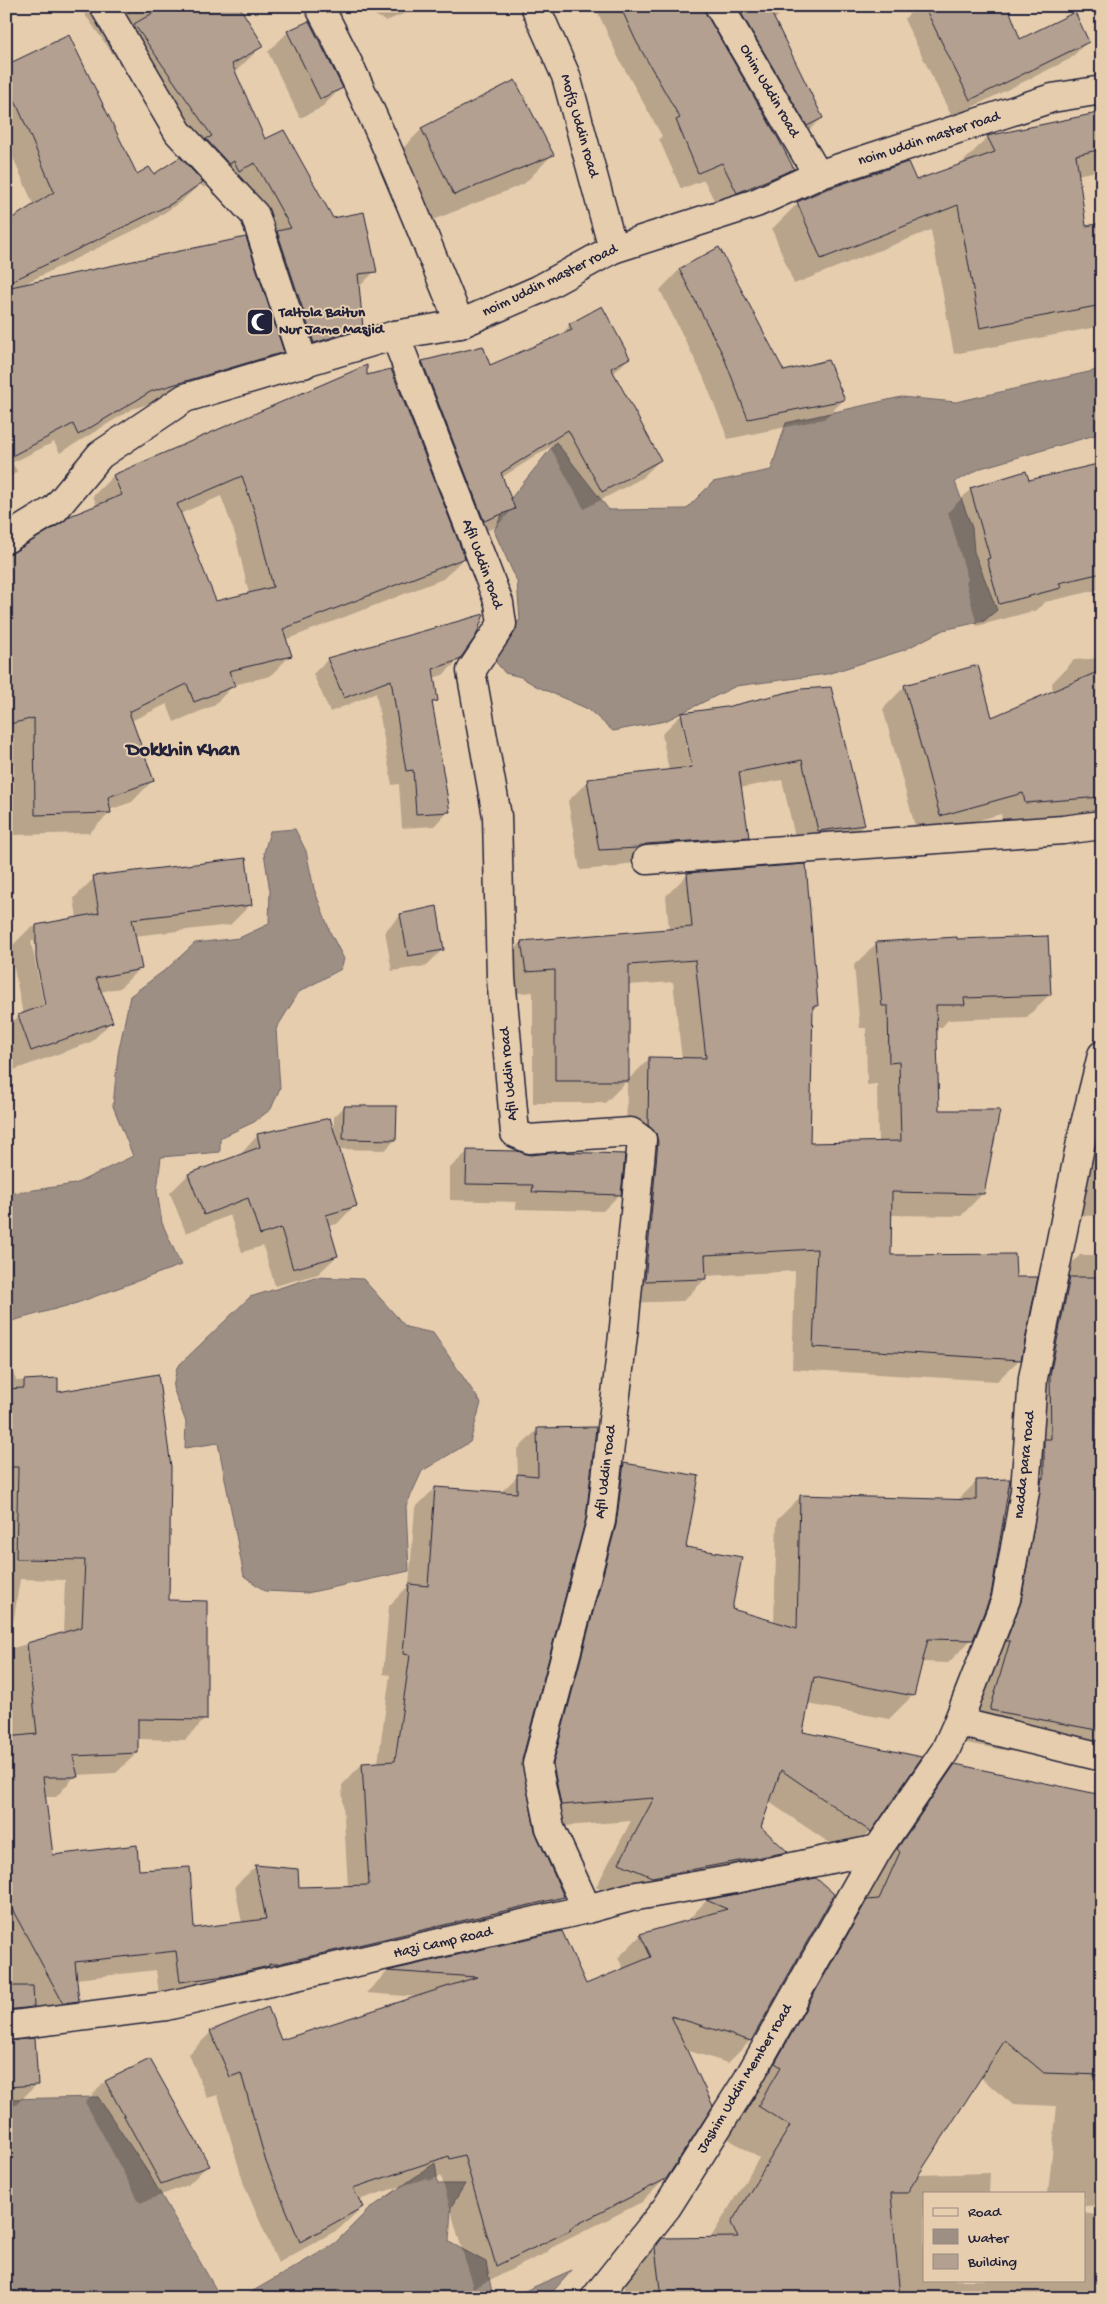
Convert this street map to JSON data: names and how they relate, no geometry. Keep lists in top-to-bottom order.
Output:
{
  "streets": {
    "street": [
      "Ohim Uddin road",
      "Mofiz Uddin road",
      "noim uddin master road",
      "Afil Uddin road",
      "nadda para road",
      "Hazi Camp Road",
      "Jashim Uddin Member road"
    ]
  },
  "crossings": [
    ["Ohim Uddin road", "noim uddin master road"],
    ["Mofiz Uddin road", "noim uddin master road"],
    ["noim uddin master road", "Afil Uddin road"],
    ["Afil Uddin road", "Hazi Camp Road"],
    ["nadda para road", "Hazi Camp Road"],
    ["nadda para road", "Jashim Uddin Member road"],
    ["Hazi Camp Road", "Jashim Uddin Member road"]
  ],
  "districts": ["Dokkhin Khan"],
  "places": {
    "mosque": ["Taltola Baitun Nur Jame Masjid"]
  },
  "legend": ["Road", "Water", "Building"]
}
